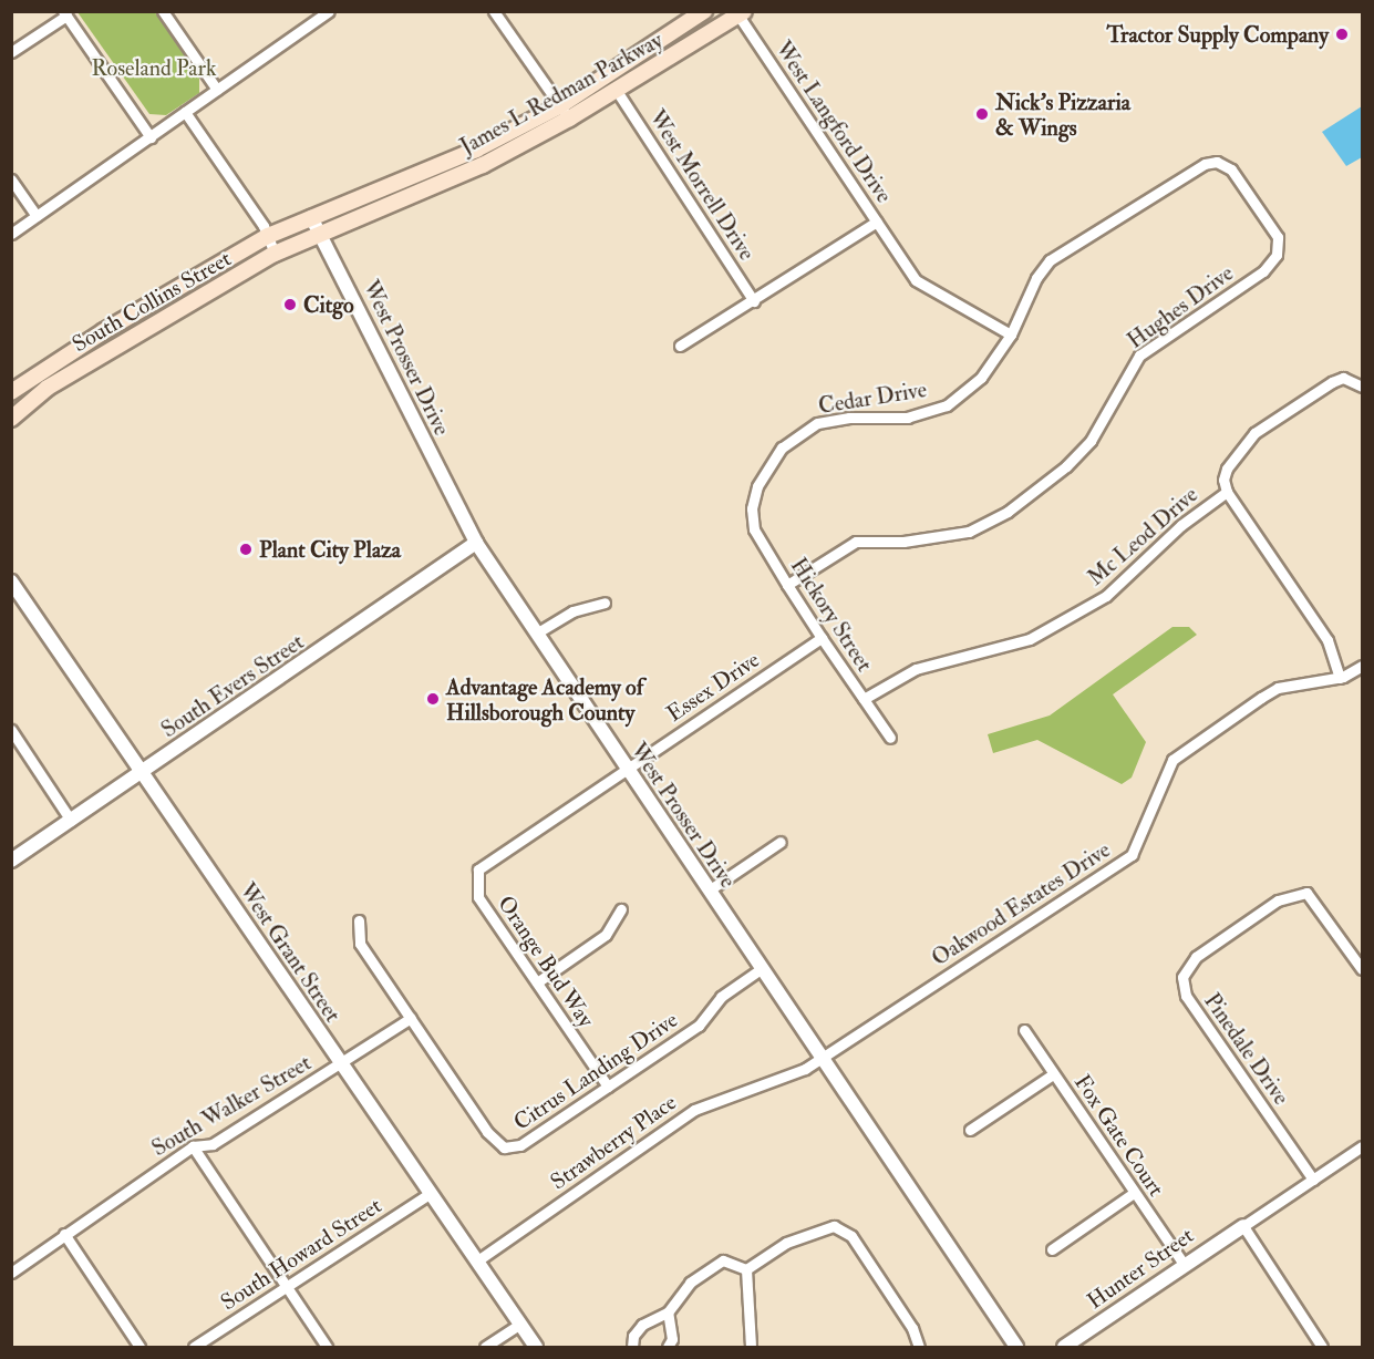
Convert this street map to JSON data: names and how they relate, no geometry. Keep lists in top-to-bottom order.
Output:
{
  "streets": {
    "main road": ["James L Redman Parkway", "South Collins Street"],
    "street": [
      "West Langford Drive",
      "West Morrell Drive",
      "Hughes Drive",
      "West Prosser Drive",
      "Cedar Drive",
      "Mc Leod Drive",
      "Hickory Street",
      "South Evers Street",
      "Essex Drive",
      "Oakwood Estates Drive",
      "West Grant Street",
      "Orange Bud Way",
      "Pinedale Drive",
      "Citrus Landing Drive",
      "South Walker Street",
      "Fox Gate Court",
      "Strawberry Place",
      "South Howard Street",
      "Hunter Street"
    ]
  },
  "crossings": [
    ["James L Redman Parkway", "West Langford Drive"],
    ["James L Redman Parkway", "West Morrell Drive"],
    ["James L Redman Parkway", "South Collins Street"],
    ["James L Redman Parkway", "West Prosser Drive"],
    ["West Langford Drive", "Cedar Drive"],
    ["South Collins Street", "West Prosser Drive"],
    ["Hughes Drive", "Cedar Drive"],
    ["Hughes Drive", "Hickory Street"],
    ["West Prosser Drive", "South Evers Street"],
    ["West Prosser Drive", "Essex Drive"],
    ["West Prosser Drive", "Oakwood Estates Drive"],
    ["West Prosser Drive", "Orange Bud Way"],
    ["West Prosser Drive", "Citrus Landing Drive"],
    ["West Prosser Drive", "Strawberry Place"],
    ["Cedar Drive", "Hickory Street"],
    ["Mc Leod Drive", "Hickory Street"],
    ["Hickory Street", "Essex Drive"],
    ["South Evers Street", "West Grant Street"],
    ["Essex Drive", "Orange Bud Way"],
    ["Oakwood Estates Drive", "Strawberry Place"],
    ["West Grant Street", "South Walker Street"],
    ["West Grant Street", "Strawberry Place"],
    ["West Grant Street", "South Howard Street"],
    ["Orange Bud Way", "Citrus Landing Drive"],
    ["Citrus Landing Drive", "South Walker Street"],
    ["Fox Gate Court", "Hunter Street"]
  ],
  "parks": ["Roseland Park"],
  "places": [
    "Tractor Supply Company",
    "Nick's Pizzaria & Wings",
    "Citgo",
    "Plant City Plaza",
    "Advantage Academy of Hillsborough County"
  ]
}
